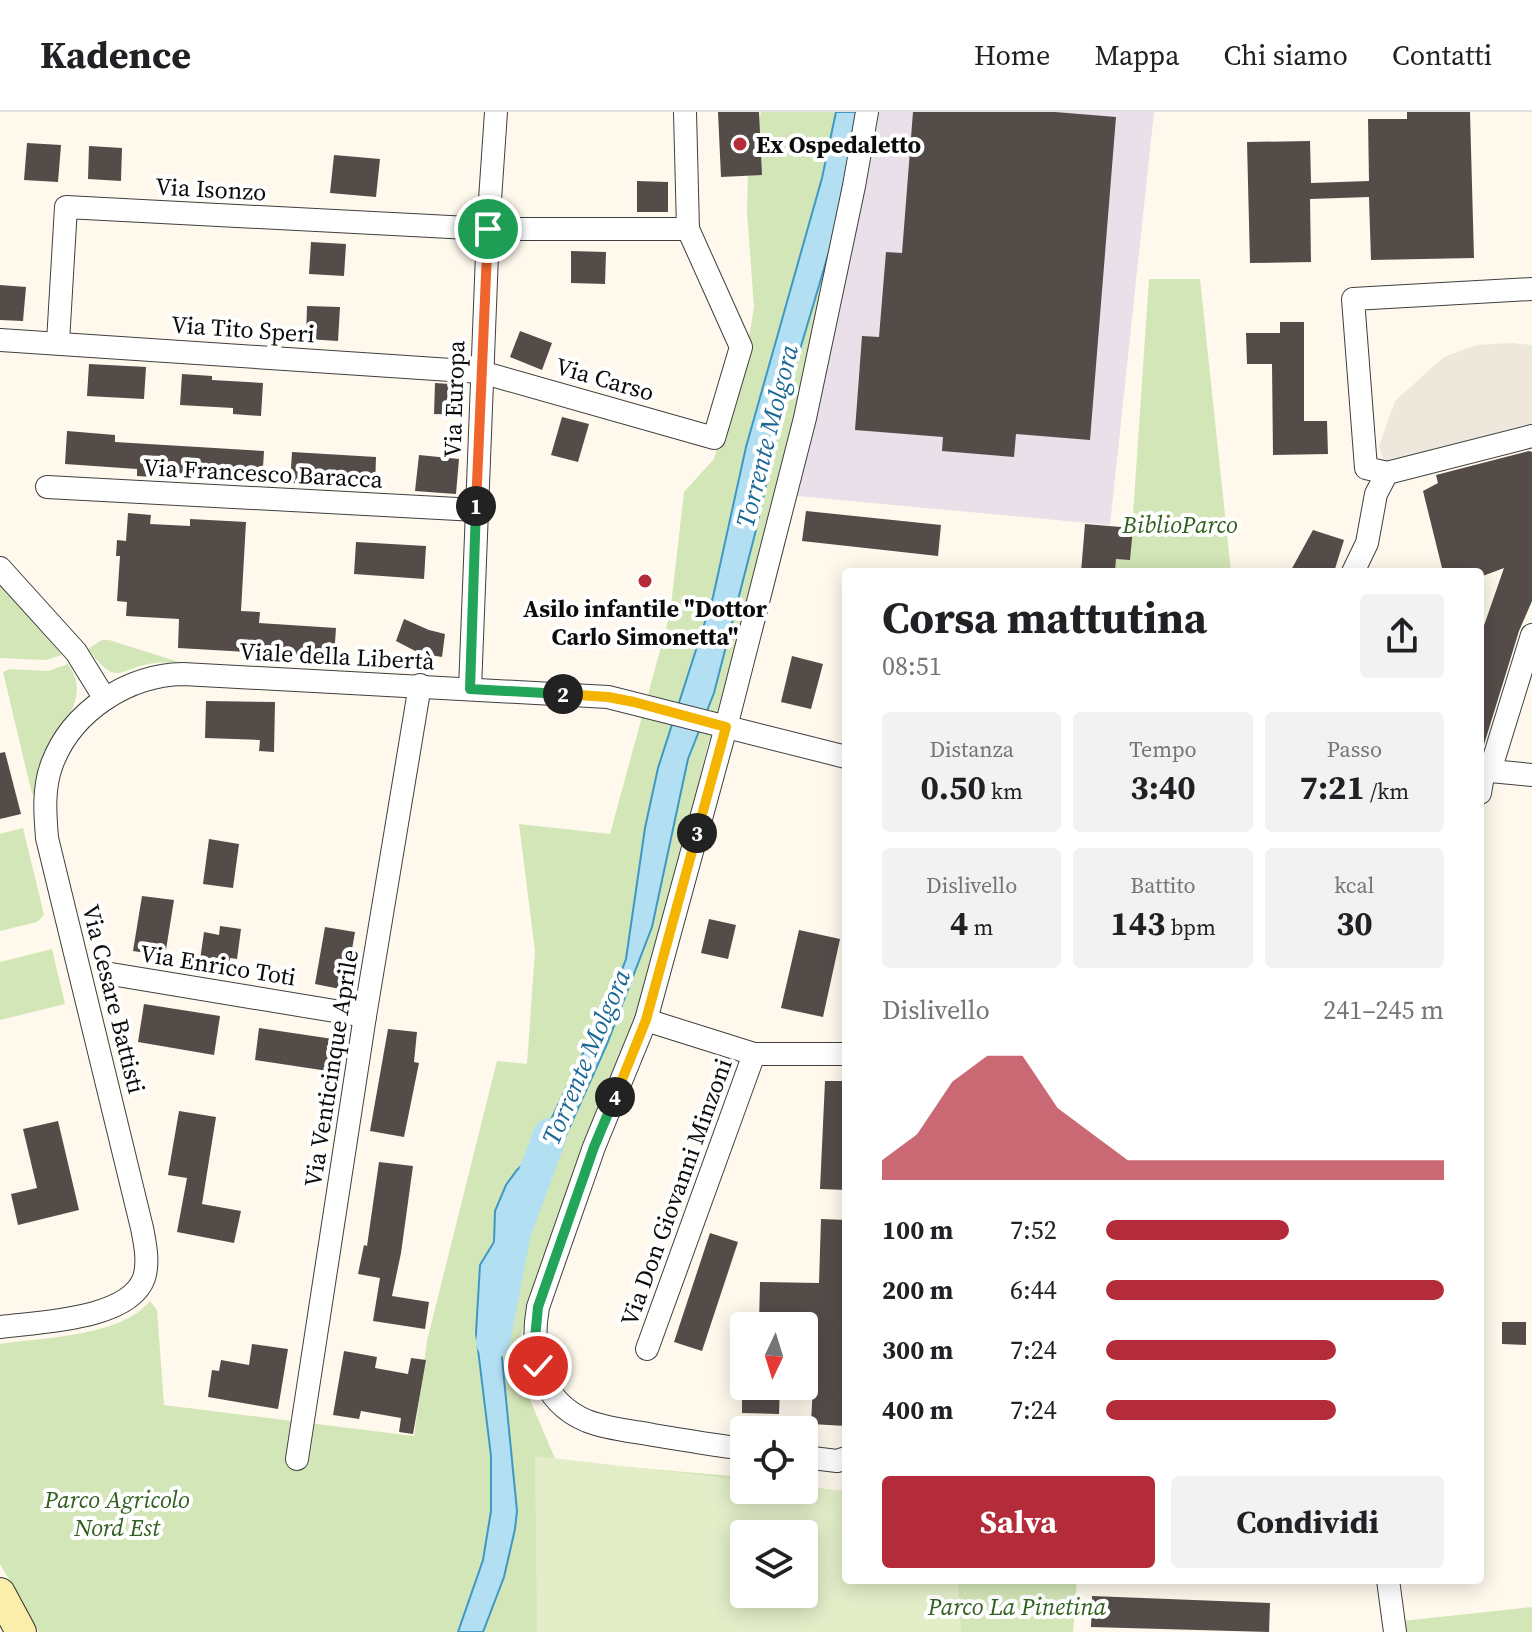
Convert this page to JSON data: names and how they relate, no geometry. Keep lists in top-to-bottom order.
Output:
{
  "streets": {
    "street": [
      "Via Isonzo",
      "Via Tito Speri",
      "Via Carso",
      "Via Europa",
      "Via Francesco Baracca",
      "Viale della Libertà",
      "Via Enrico Toti",
      "Via Cesare Battisti",
      "Via Venticinque Aprile",
      "Via Don Giovanni Minzoni"
    ]
  },
  "crossings": [
    ["Via Isonzo", "Via Tito Speri"],
    ["Via Isonzo", "Via Europa"],
    ["Via Tito Speri", "Via Carso"],
    ["Via Tito Speri", "Via Europa"],
    ["Via Carso", "Via Europa"],
    ["Via Europa", "Via Francesco Baracca"],
    ["Via Europa", "Viale della Libertà"],
    ["Viale della Libertà", "Via Cesare Battisti"],
    ["Viale della Libertà", "Via Venticinque Aprile"],
    ["Via Enrico Toti", "Via Venticinque Aprile"]
  ],
  "water": ["Torrente Molgora"],
  "parks": ["BiblioParco", "Parco Agricolo Nord Est", "Parco La Pinetina"],
  "places": ["Ex Ospedaletto", "Asilo infantile \"Dottor Carlo Simonetta\""],
  "north": "bottom",
  "page": {
    "header": "Kadence",
    "nav": [
      "Home",
      "Mappa",
      "Chi siamo",
      "Contatti"
    ],
    "pins": [
      "1",
      "2",
      "3",
      "4"
    ],
    "heading": ["Corsa mattutina", "08:51"],
    "stats": [
      ["Distanza", "0.50 km"],
      ["Tempo", "3:40"],
      ["Passo", "7:21 /km"],
      ["Dislivello", "4 m"],
      ["Battito", "143 bpm"],
      ["kcal", "30"]
    ],
    "chart": ["Dislivello", "241–245 m"],
    "list": [
      {
        "name": "100 m",
        "note": "7:52"
      },
      {
        "name": "200 m",
        "note": "6:44"
      },
      {
        "name": "300 m",
        "note": "7:24"
      },
      {
        "name": "400 m",
        "note": "7:24"
      }
    ],
    "buttons": ["Salva", "Condividi"]
  }
}
